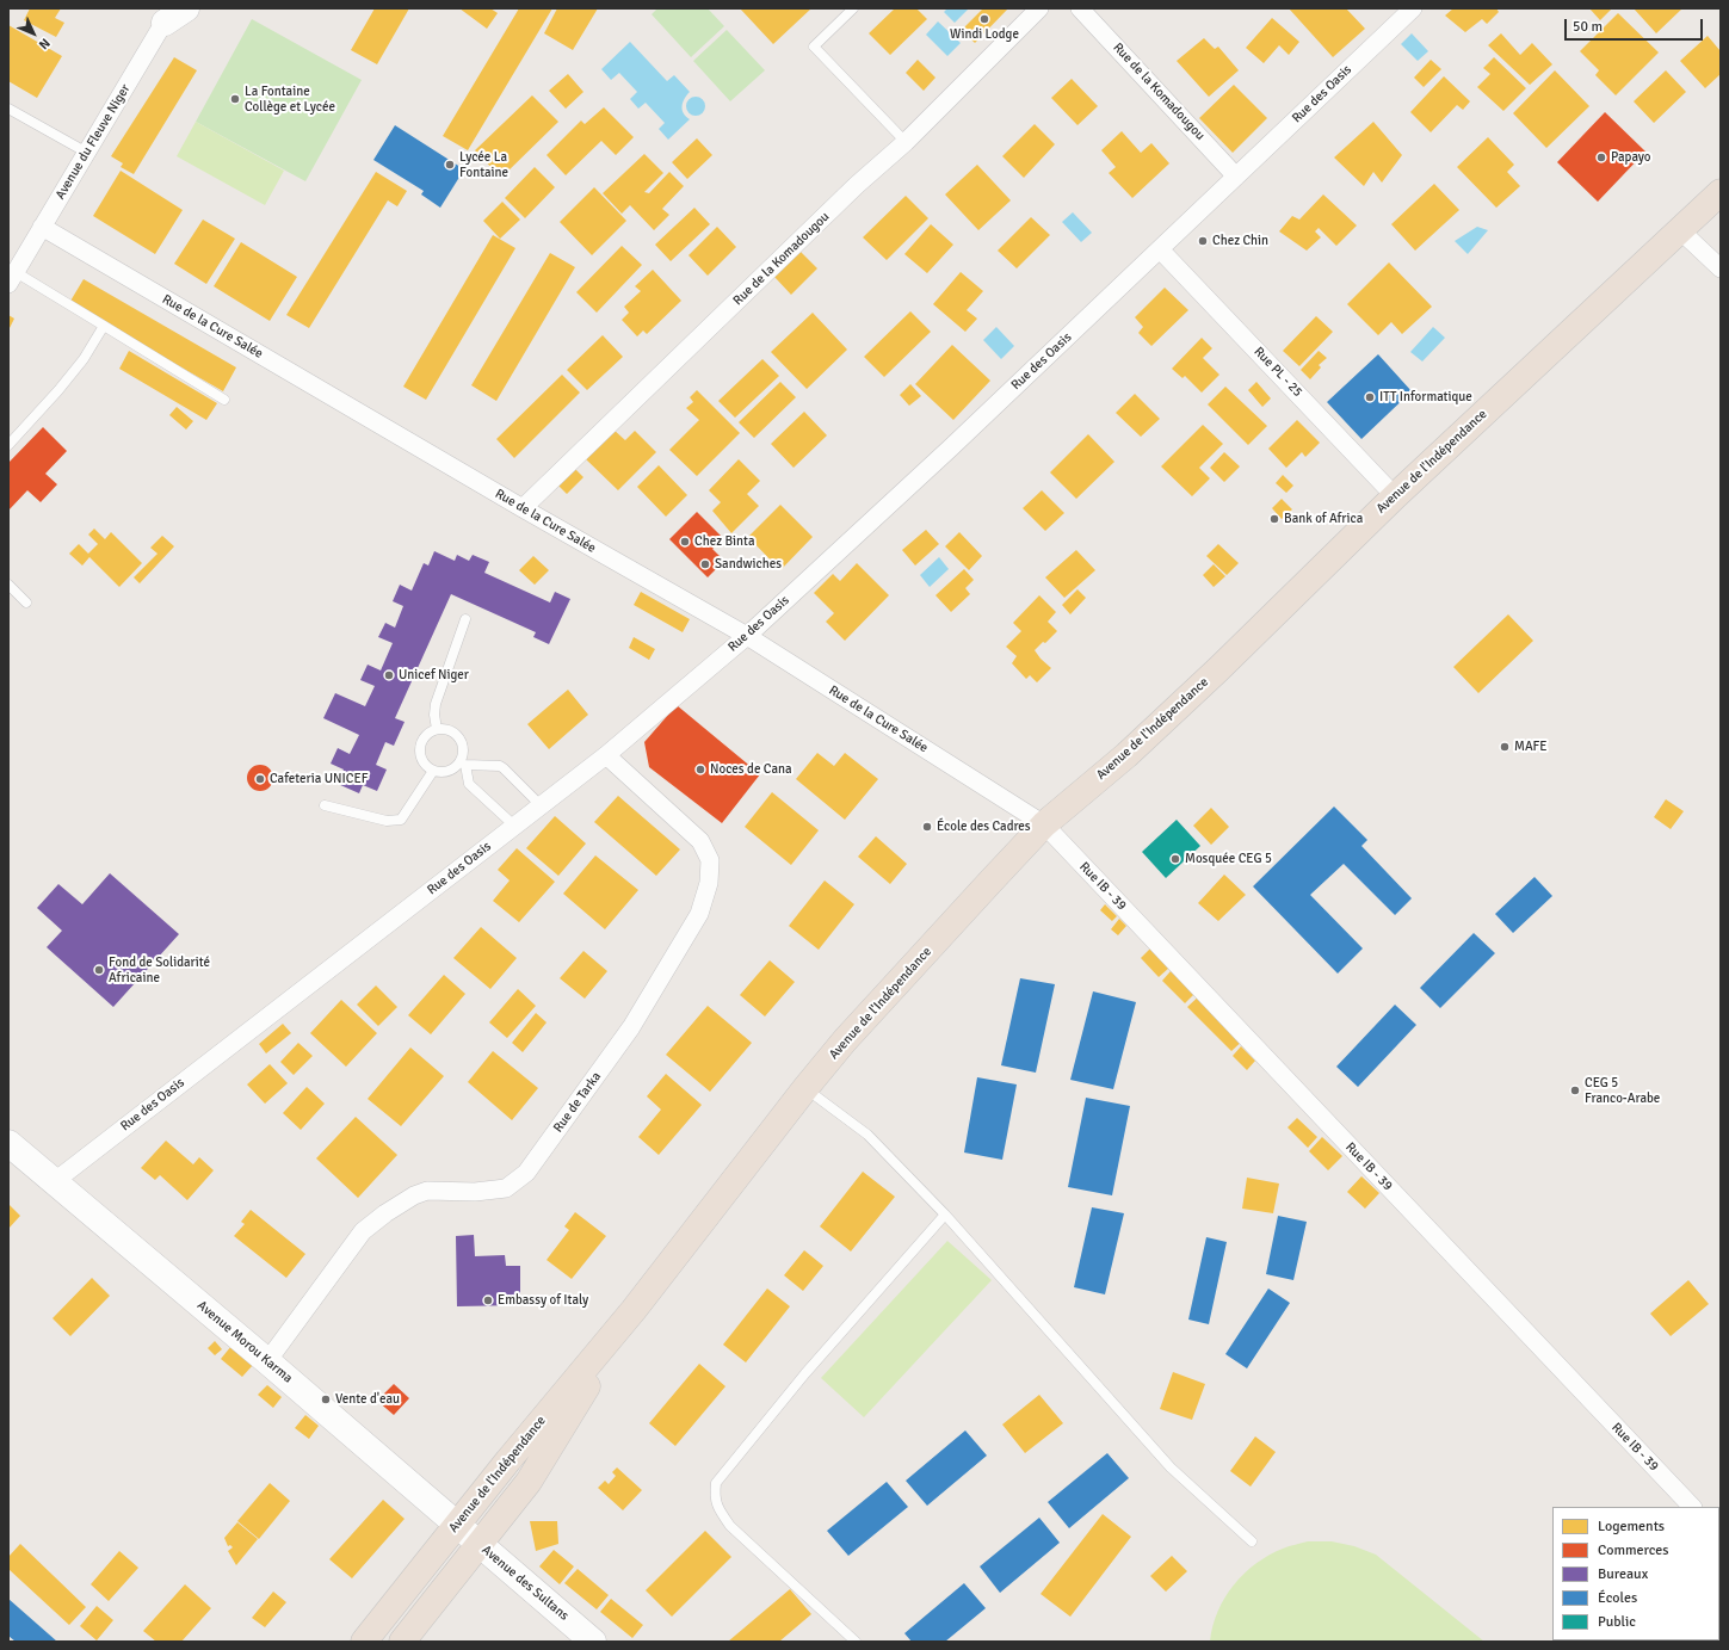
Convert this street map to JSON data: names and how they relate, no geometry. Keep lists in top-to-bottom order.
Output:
{
  "streets": {
    "highway": ["Avenue de l'Indépendance"],
    "street": [
      "Rue de la Komadougou",
      "Rue des Oasis",
      "Avenue du Fleuve Niger",
      "Rue de la Cure Salée",
      "Rue PL - 25",
      "Rue IB - 39",
      "Rue de Tarka",
      "Avenue Morou Karma",
      "Avenue des Sultans"
    ]
  },
  "crossings": [
    ["Rue de la Komadougou", "Rue des Oasis"],
    ["Rue de la Komadougou", "Rue de la Cure Salée"],
    ["Rue des Oasis", "Rue de la Cure Salée"],
    ["Rue des Oasis", "Rue PL - 25"],
    ["Rue des Oasis", "Rue de Tarka"],
    ["Rue des Oasis", "Avenue Morou Karma"],
    ["Avenue du Fleuve Niger", "Rue de la Cure Salée"],
    ["Rue de la Cure Salée", "Avenue de l'Indépendance"],
    ["Rue de la Cure Salée", "Rue IB - 39"],
    ["Rue PL - 25", "Avenue de l'Indépendance"],
    ["Avenue de l'Indépendance", "Rue IB - 39"],
    ["Avenue de l'Indépendance", "Avenue Morou Karma"],
    ["Avenue de l'Indépendance", "Avenue des Sultans"],
    ["Rue de Tarka", "Avenue Morou Karma"],
    ["Avenue Morou Karma", "Avenue des Sultans"]
  ],
  "places": [
    "Windi Lodge",
    "La Fontaine Collège et Lycée",
    "Papayo",
    "Lycée La Fontaine",
    "Chez Chin",
    "ITT Informatique",
    "Bank of Africa",
    "Chez Binta",
    "Sandwiches",
    "Unicef Niger",
    "MAFE",
    "Noces de Cana",
    "Cafeteria UNICEF",
    "École des Cadres",
    "Mosquée CEG 5",
    "Fond de Solidarité Africaine",
    "CEG 5 Franco-Arabe",
    "Embassy of Italy",
    "Vente d'eau"
  ],
  "legend": [
    "Logements",
    "Commerces",
    "Bureaux",
    "Écoles",
    "Public"
  ],
  "scale_bar": "50 m",
  "north": "bottom right"
}
